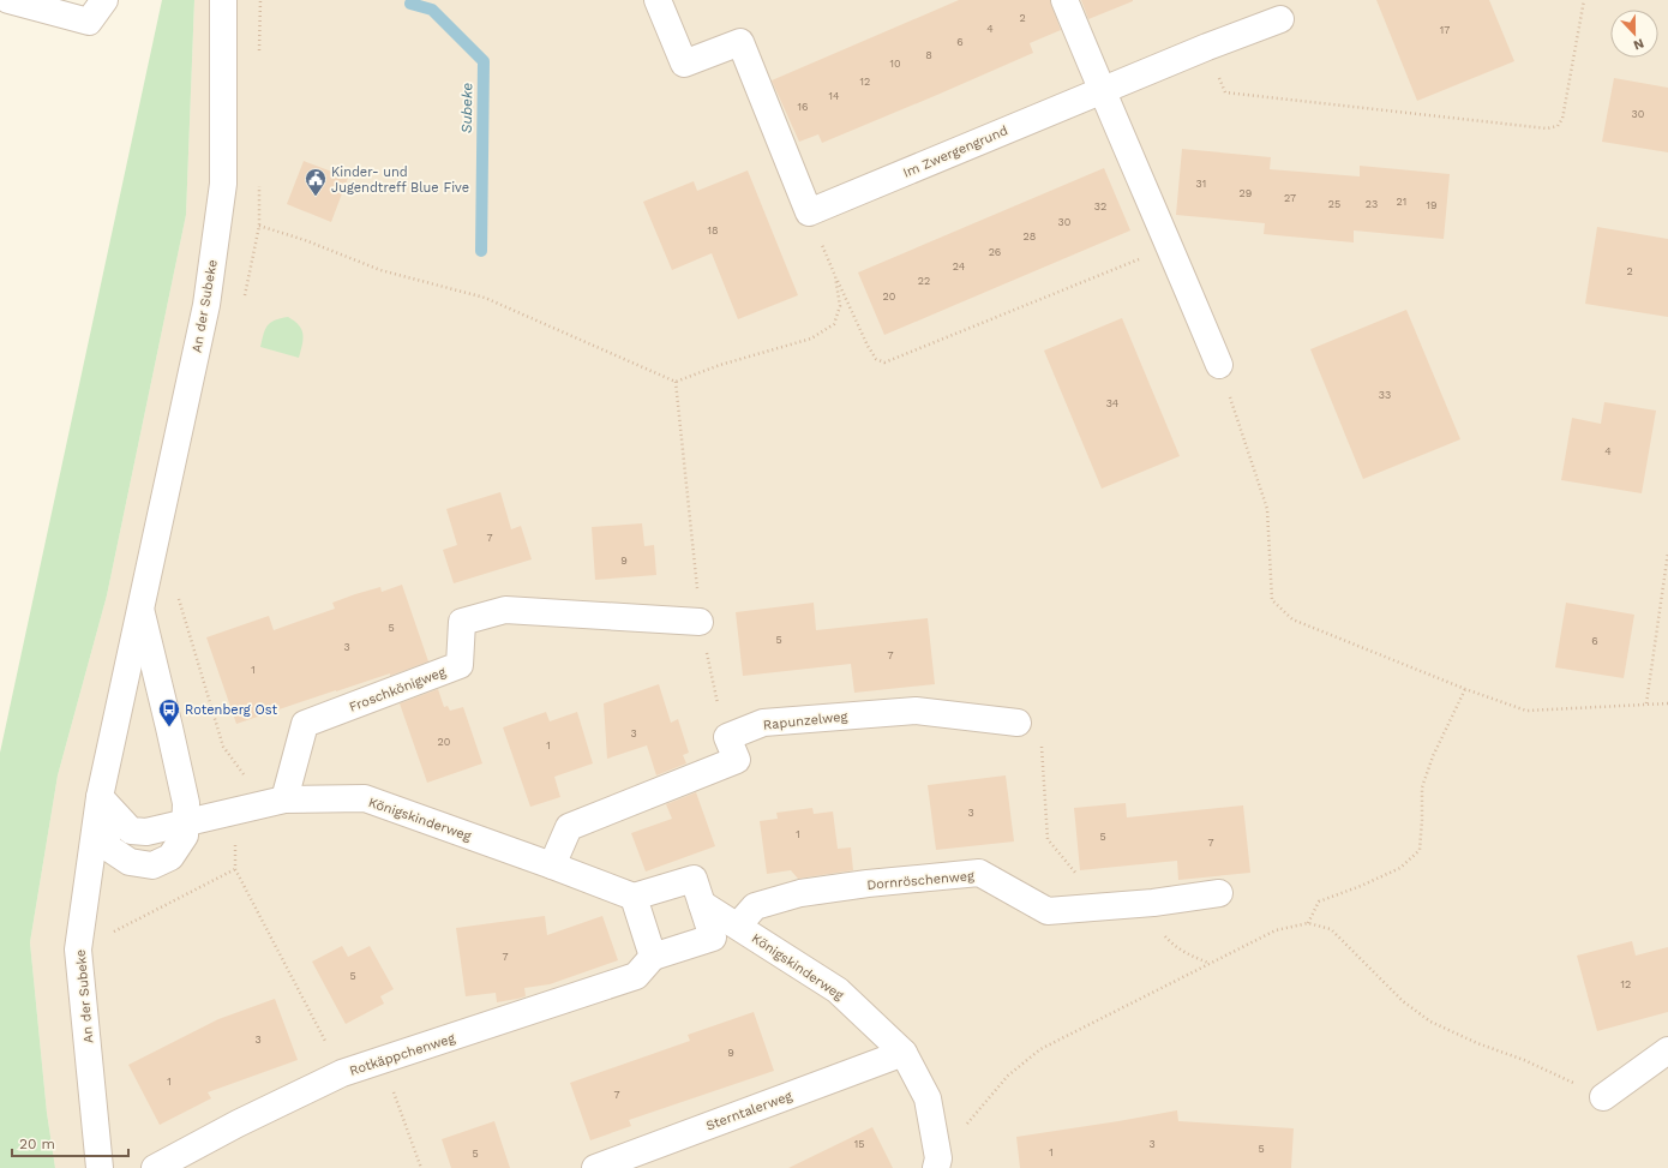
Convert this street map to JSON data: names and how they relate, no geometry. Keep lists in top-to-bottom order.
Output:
{
  "streets": {
    "street": [
      "Im Zwergengrund",
      "An der Subeke",
      "Froschkönigweg",
      "Rapunzelweg",
      "Königskinderweg",
      "Dornröschenweg",
      "Rotkäppchenweg",
      "Sterntalerweg"
    ]
  },
  "crossings": [
    ["An der Subeke", "Königskinderweg"],
    ["Froschkönigweg", "Königskinderweg"],
    ["Rapunzelweg", "Königskinderweg"],
    ["Königskinderweg", "Dornröschenweg"],
    ["Königskinderweg", "Sterntalerweg"]
  ],
  "water": ["Subeke"],
  "places": {
    "public building": ["Kinder- und Jugendtreff Blue Five"],
    "bus stop": ["Rotenberg Ost"]
  },
  "house_numbers": [
    "2",
    "4",
    "17",
    "6",
    "8",
    "10",
    "12",
    "14",
    "16",
    "30",
    "31",
    "29",
    "27",
    "21",
    "25",
    "23",
    "19",
    "32",
    "30",
    "18",
    "28",
    "26",
    "24",
    "2",
    "22",
    "20",
    "33",
    "34",
    "4",
    "7",
    "9",
    "5",
    "5",
    "6",
    "3",
    "7",
    "1",
    "3",
    "20",
    "1",
    "3",
    "1",
    "5",
    "7",
    "7",
    "5",
    "12",
    "3",
    "9",
    "1",
    "7",
    "15",
    "3",
    "5",
    "1",
    "5"
  ],
  "scale_bar": "20 m",
  "north": "bottom"
}
